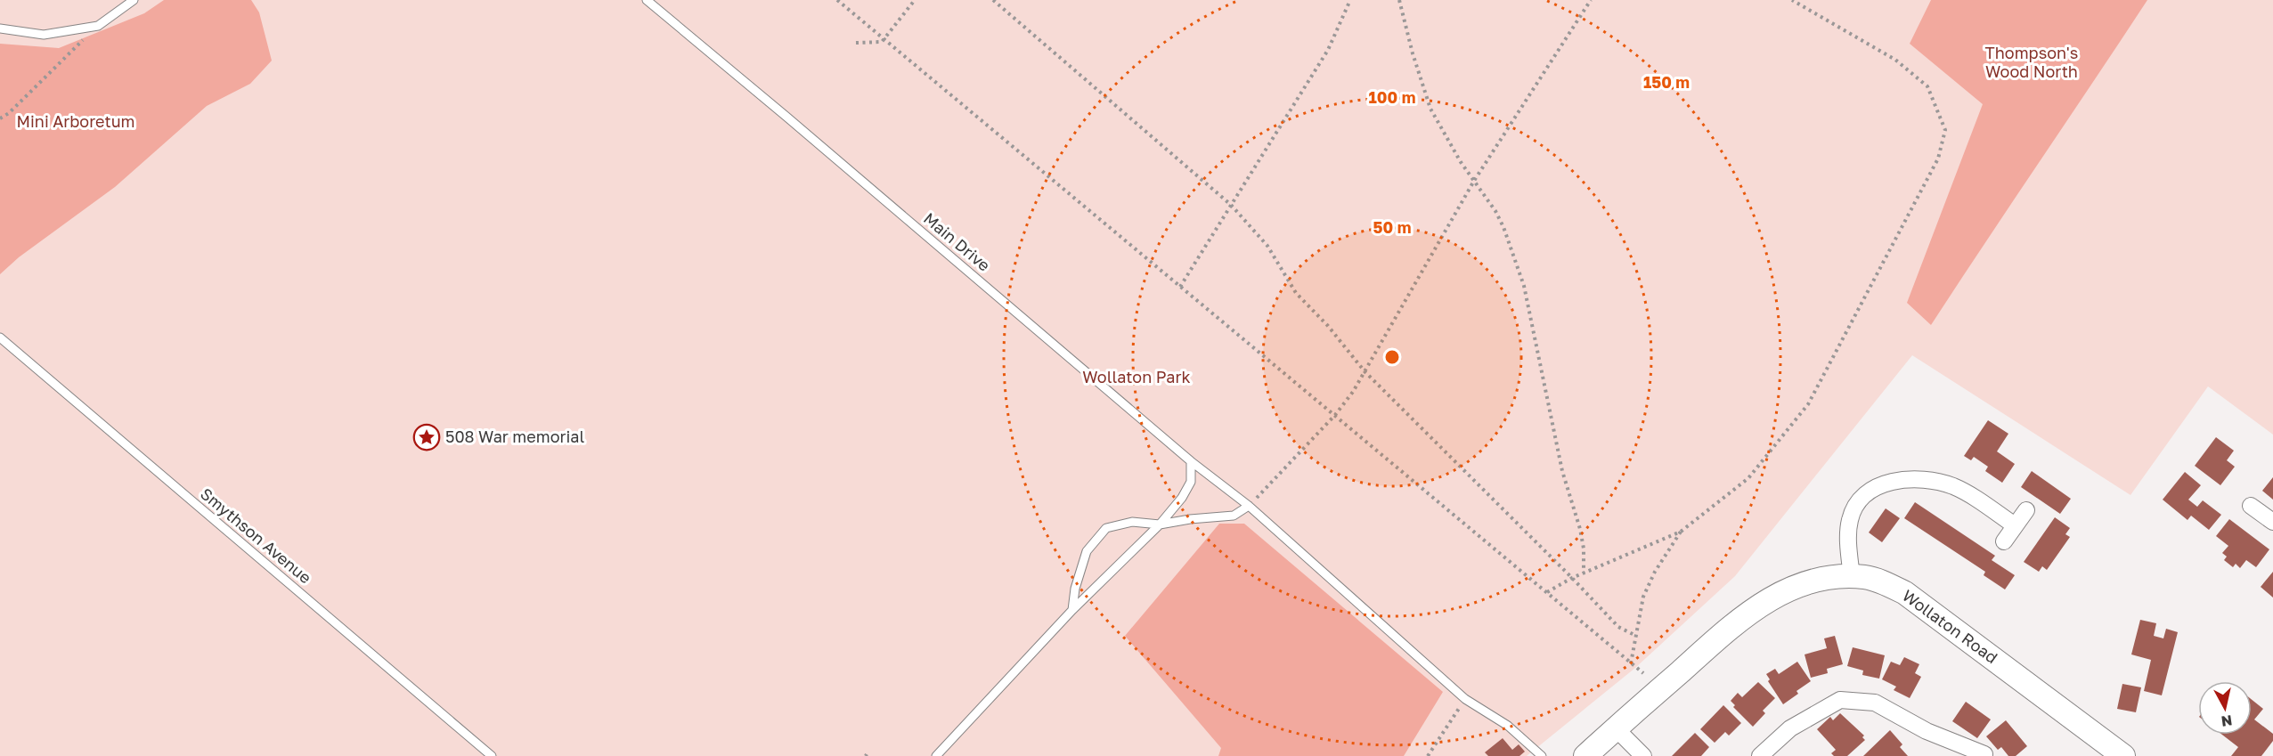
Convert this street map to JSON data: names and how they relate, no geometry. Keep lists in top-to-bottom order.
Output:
{
  "streets": {
    "street": ["Wollaton Road"],
    "lane": ["Main Drive", "Smythson Avenue"]
  },
  "parks": ["Thompson's Wood North", "Mini Arboretum", "Wollaton Park"],
  "places": {
    "place": ["508 War memorial"]
  },
  "north": "bottom",
  "rings": ["150 m", "100 m", "50 m"]
}
